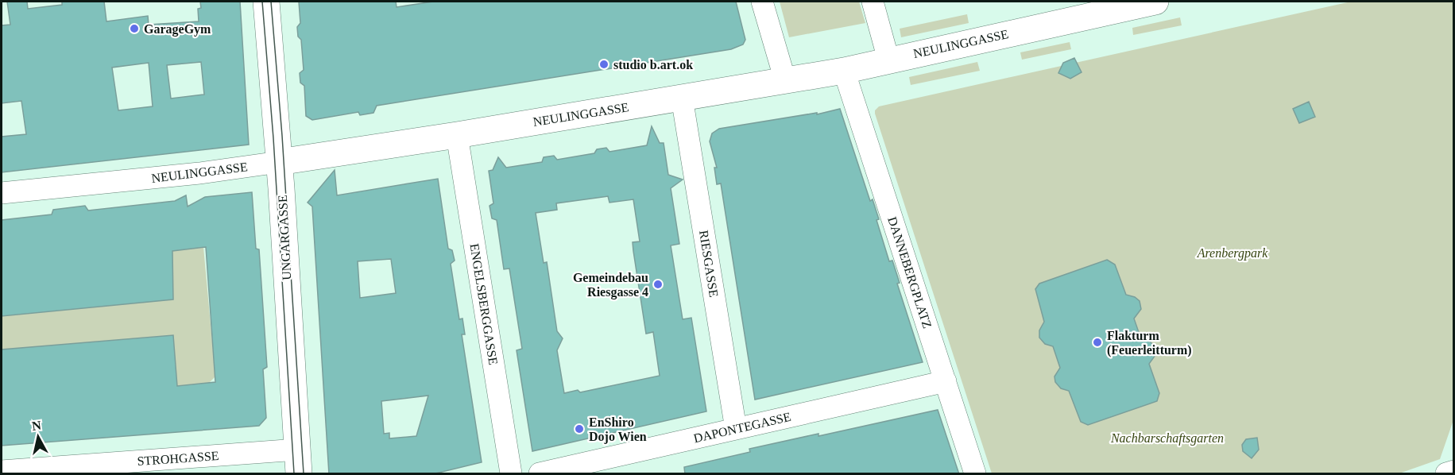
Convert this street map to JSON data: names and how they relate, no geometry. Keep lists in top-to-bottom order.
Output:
{
  "streets": {
    "street": [
      "NEULINGGASSE",
      "UNGARGASSE",
      "RIESGASSE",
      "DANNEBERGPLATZ",
      "ENGELSBERGGASSE",
      "DAPONTEGASSE",
      "STROHGASSE"
    ]
  },
  "crossings": [
    ["NEULINGGASSE", "UNGARGASSE"],
    ["NEULINGGASSE", "RIESGASSE"],
    ["NEULINGGASSE", "DANNEBERGPLATZ"],
    ["NEULINGGASSE", "ENGELSBERGGASSE"],
    ["UNGARGASSE", "STROHGASSE"],
    ["RIESGASSE", "DAPONTEGASSE"],
    ["DANNEBERGPLATZ", "DAPONTEGASSE"]
  ],
  "parks": ["Arenbergpark", "Nachbarschaftsgarten"],
  "places": [
    "GarageGym",
    "studio b.art.ok",
    "Gemeindebau Riesgasse 4",
    "Flakturm (Feuerleitturm)",
    "EnShiro Dojo Wien"
  ],
  "north": "top"
}
